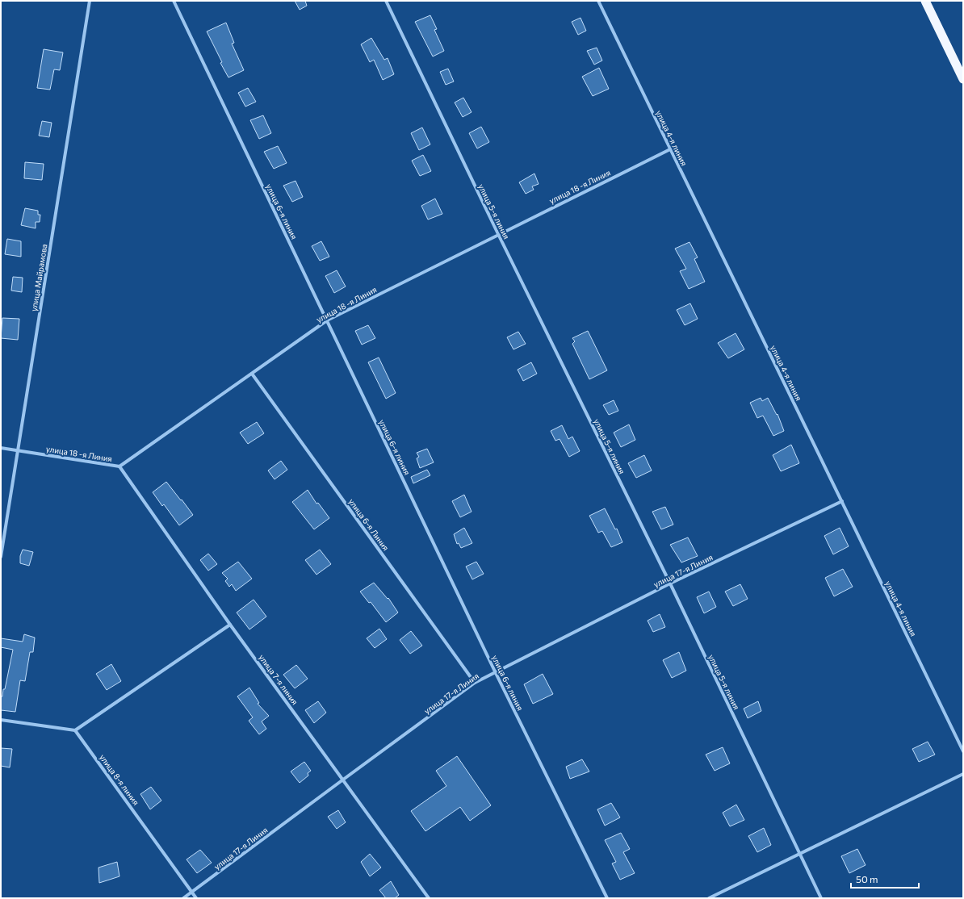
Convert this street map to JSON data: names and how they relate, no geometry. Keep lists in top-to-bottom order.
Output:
{
  "streets": {
    "street": [
      "улица 4-я линия",
      "улица 18 -я Линия",
      "улица 6-я линия",
      "улица 5-я линия",
      "улица Майрамова",
      "улица 6-я Линия",
      "улица 17-я Линия",
      "улица 7-я линия",
      "улица 8-я линия"
    ]
  },
  "crossings": [
    ["улица 4-я линия", "улица 18 -я Линия"],
    ["улица 4-я линия", "улица 17-я Линия"],
    ["улица 18 -я Линия", "улица 6-я линия"],
    ["улица 18 -я Линия", "улица 5-я линия"],
    ["улица 18 -я Линия", "улица Майрамова"],
    ["улица 18 -я Линия", "улица 6-я Линия"],
    ["улица 18 -я Линия", "улица 7-я линия"],
    ["улица 6-я линия", "улица 17-я Линия"],
    ["улица 5-я линия", "улица 17-я Линия"],
    ["улица 6-я Линия", "улица 17-я Линия"],
    ["улица 17-я Линия", "улица 7-я линия"],
    ["улица 17-я Линия", "улица 8-я линия"]
  ],
  "scale_bar": "50 m"
}
